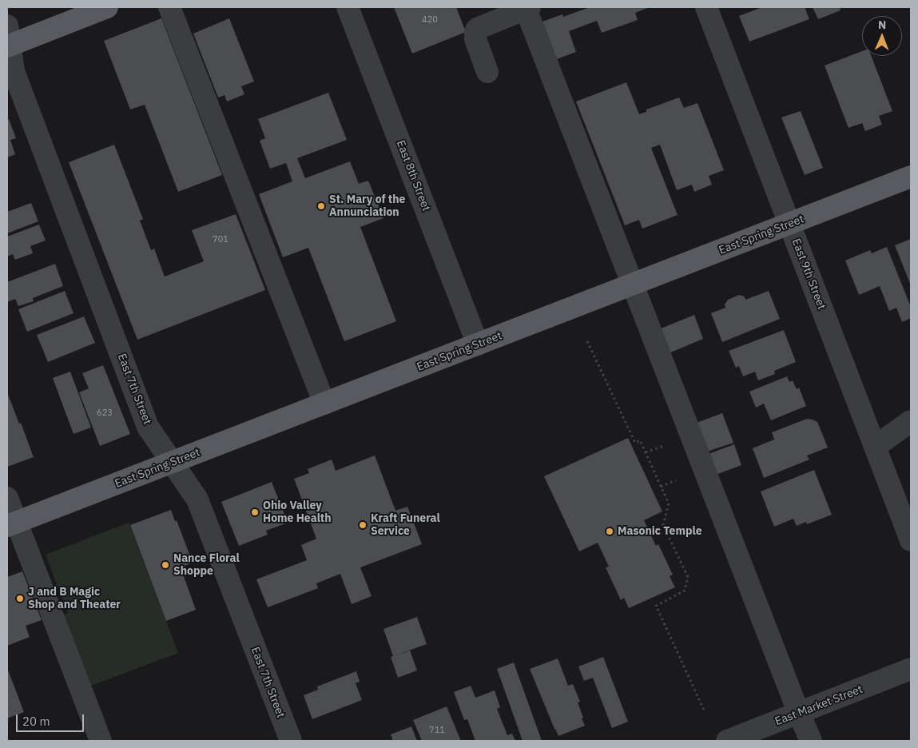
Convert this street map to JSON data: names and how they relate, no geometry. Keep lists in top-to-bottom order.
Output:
{
  "streets": {
    "main road": ["East Spring Street"],
    "street": [
      "East 8th Street",
      "East 9th Street",
      "East 7th Street",
      "East Market Street"
    ]
  },
  "crossings": [
    ["East 8th Street", "East Spring Street"],
    ["East Spring Street", "East 9th Street"],
    ["East Spring Street", "East 7th Street"]
  ],
  "places": [
    "St. Mary of the Annunciation",
    "Ohio Valley Home Health",
    "Kraft Funeral Service",
    "Masonic Temple",
    "Nance Floral Shoppe",
    "J and B Magic Shop and Theater"
  ],
  "house_numbers": [
    "420",
    "701",
    "623",
    "711"
  ],
  "scale_bar": "20 m",
  "north": "top"
}
